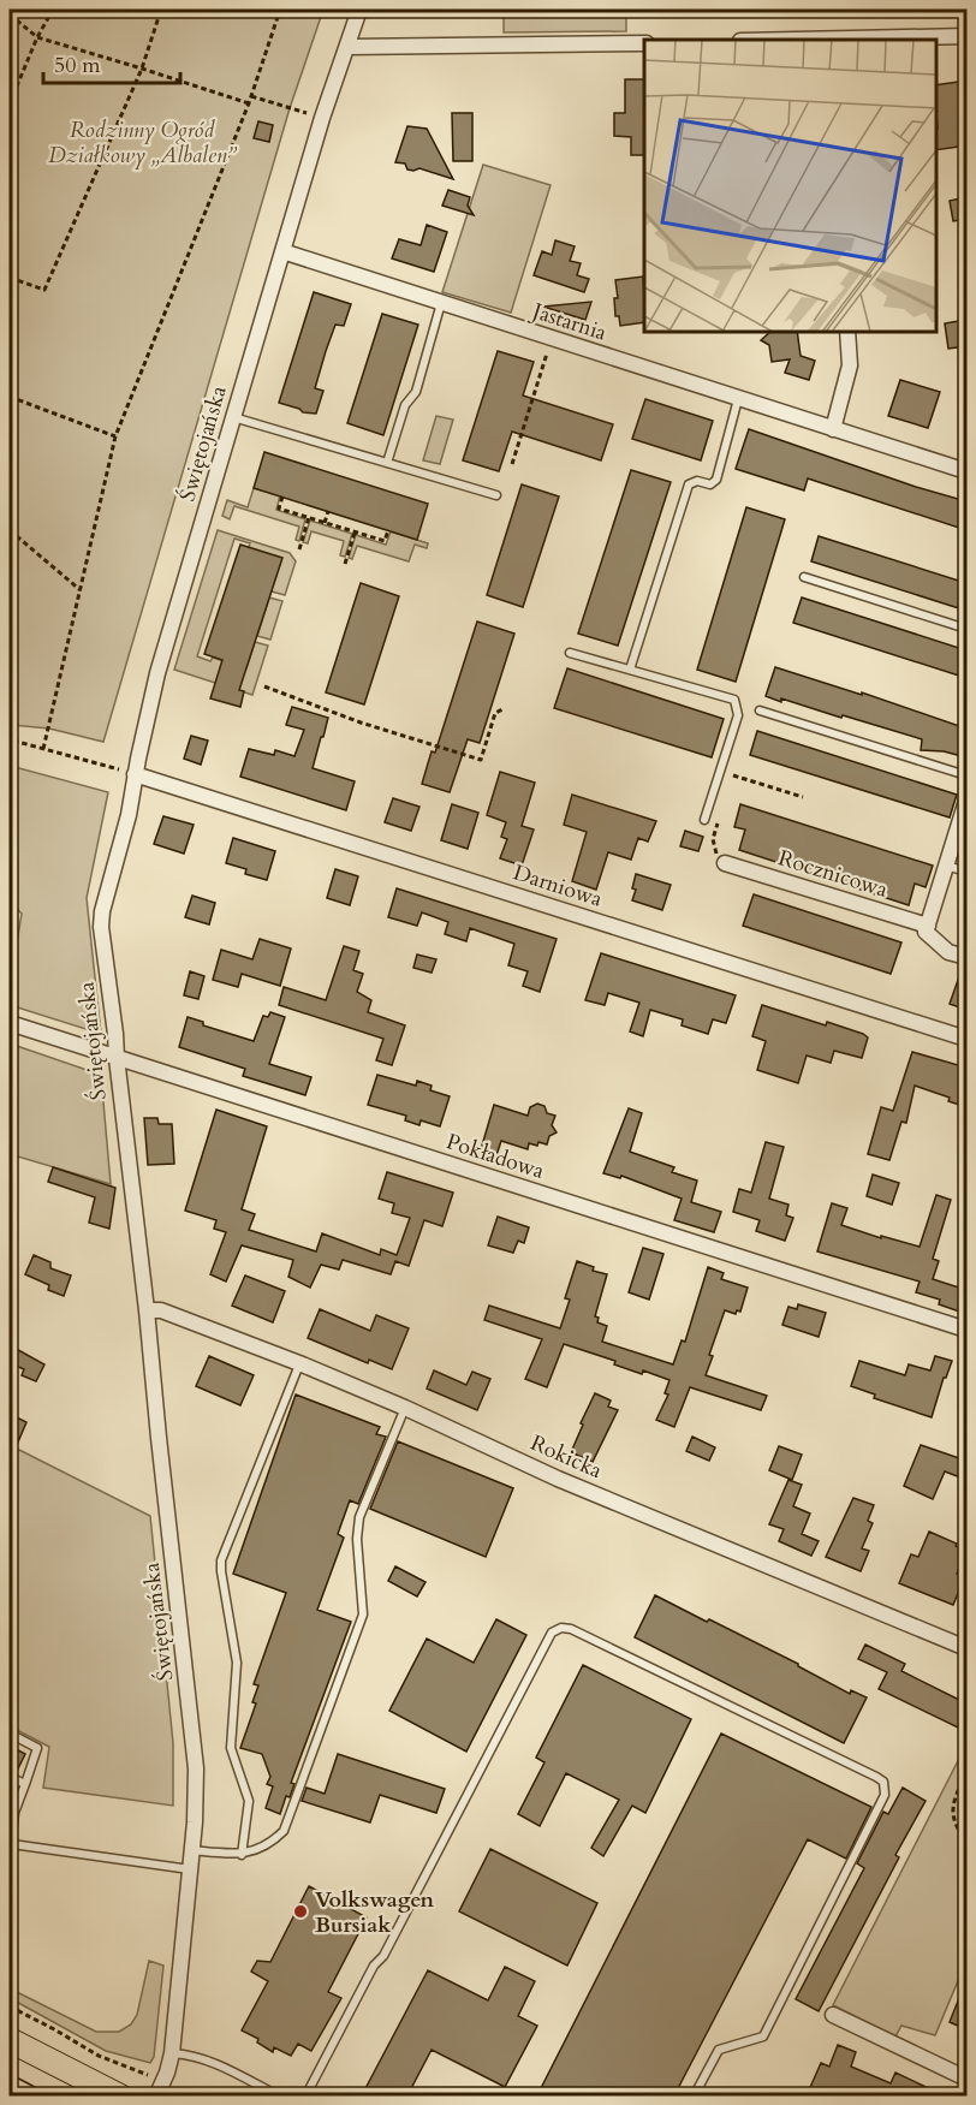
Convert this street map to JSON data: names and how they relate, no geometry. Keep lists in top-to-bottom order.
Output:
{
  "streets": {
    "street": [
      "Jastarnia",
      "Świętojańska",
      "Rocznicowa",
      "Darniowa",
      "Pokładowa",
      "Rokicka"
    ]
  },
  "crossings": [
    ["Jastarnia", "Świętojańska"],
    ["Świętojańska", "Darniowa"],
    ["Świętojańska", "Pokładowa"],
    ["Świętojańska", "Rokicka"]
  ],
  "parks": ["Rodzinny Ogród Działkowy „Albalen”"],
  "places": ["Volkswagen Bursiak"],
  "scale_bar": "50 m"
}
